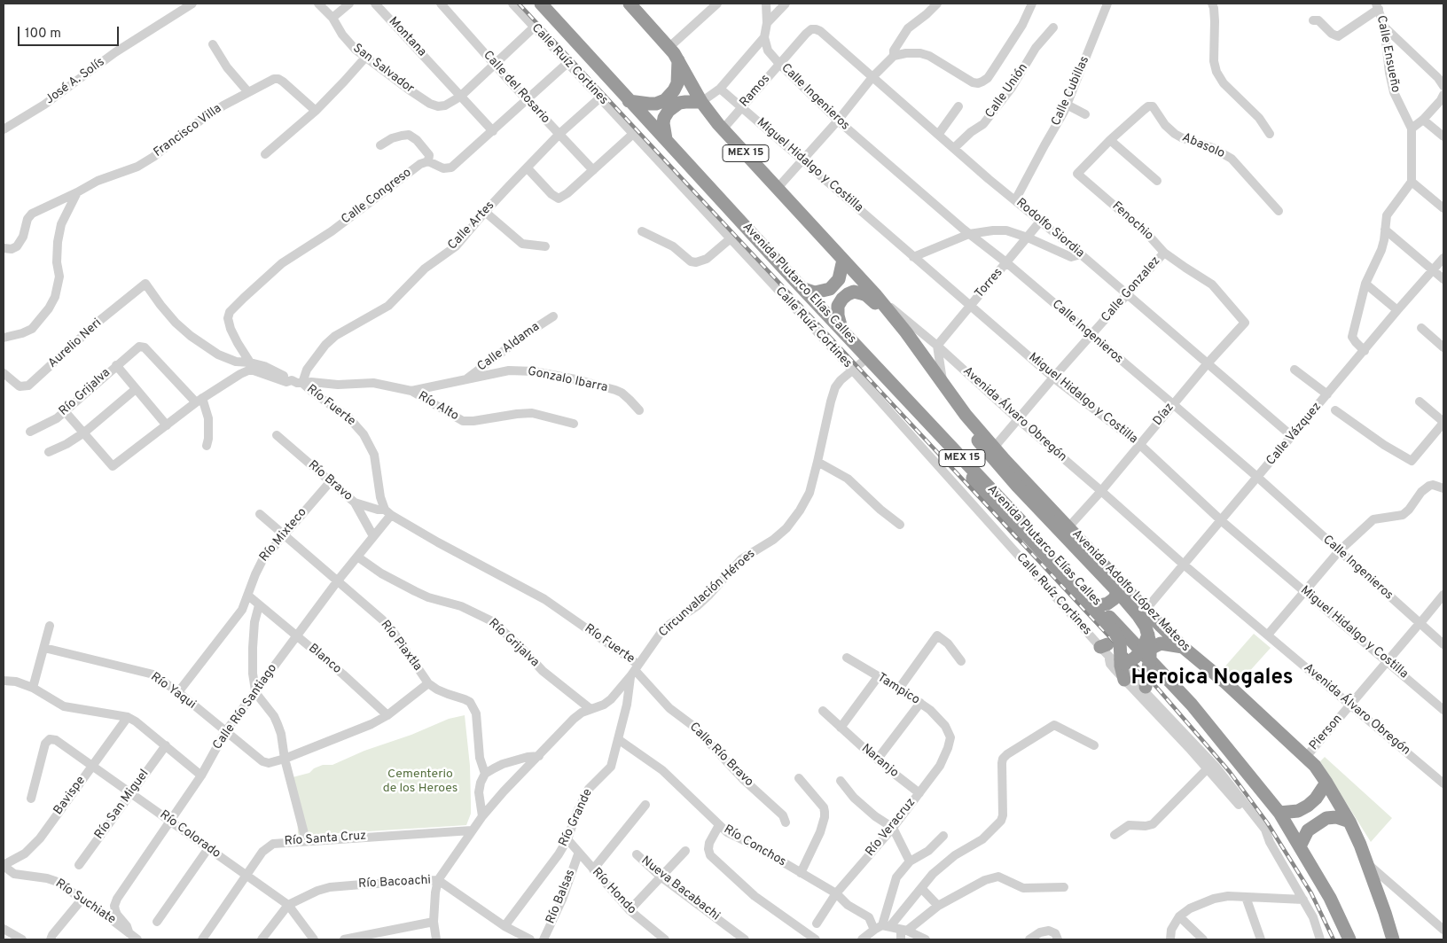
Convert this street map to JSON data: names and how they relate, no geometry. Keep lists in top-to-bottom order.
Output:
{
  "streets": {
    "highway": [
      "MEX 15",
      "Avenida Plutarco Elías Calles",
      "Avenida Álvaro Obregón",
      "Avenida Adolfo López Mateos"
    ],
    "street": [
      "Montana",
      "Calle Ensueño",
      "Calle Ruíz Cortines",
      "San Salvador",
      "José A. Solís",
      "Calle del Rosario",
      "Ramos",
      "Calle Unión",
      "Calle Cubillas",
      "Calle Ingenieros",
      "Francisco Villa",
      "Abasolo",
      "Miguel Hidalgo y Costilla",
      "Calle Congreso",
      "Fenochio",
      "Calle Artes",
      "Rodolfo Siordia",
      "Torres",
      "Calle Gonzalez",
      "Aurelio Neri",
      "Calle Aldama",
      "Gonzalo Ibarra",
      "Río Grijalva",
      "Río Fuerte",
      "Río Alto",
      "Díaz",
      "Calle Vázquez",
      "Río Bravo",
      "Río Mixteco",
      "Circunvalación Héroes",
      "Río Piaxtla",
      "Blanco",
      "Tampico",
      "Río Yaqui",
      "Calle Río Santiago",
      "Pierson",
      "Calle Río Bravo",
      "Naranjo",
      "Bavispe",
      "Río San Miguel",
      "Río Grande",
      "Río Veracruz",
      "Río Colorado",
      "Río Santa Cruz",
      "Río Conchos",
      "Río Bacoachi",
      "Nueva Bacabachi",
      "Río Hondo",
      "Río Balsas",
      "Río Suchiate"
    ]
  },
  "crossings": [
    ["Montana", "San Salvador"],
    ["Calle Ruíz Cortines", "Calle Artes"],
    ["Calle Ruíz Cortines", "Avenida Plutarco Elías Calles"],
    ["Calle Ruíz Cortines", "Circunvalación Héroes"],
    ["Calle del Rosario", "Calle Artes"],
    ["Ramos", "Calle Ingenieros"],
    ["Ramos", "Miguel Hidalgo y Costilla"],
    ["Ramos", "Rodolfo Siordia"],
    ["Ramos", "Avenida Álvaro Obregón"],
    ["Calle Unión", "Rodolfo Siordia"],
    ["Calle Cubillas", "Rodolfo Siordia"],
    ["Calle Ingenieros", "Torres"],
    ["Calle Ingenieros", "Calle Gonzalez"],
    ["Calle Ingenieros", "Díaz"],
    ["Calle Ingenieros", "Calle Vázquez"],
    ["Calle Ingenieros", "Pierson"],
    ["Abasolo", "Fenochio"],
    ["Miguel Hidalgo y Costilla", "Torres"],
    ["Miguel Hidalgo y Costilla", "Calle Gonzalez"],
    ["Miguel Hidalgo y Costilla", "Díaz"],
    ["Miguel Hidalgo y Costilla", "Calle Vázquez"],
    ["Miguel Hidalgo y Costilla", "Pierson"],
    ["Calle Congreso", "Aurelio Neri"],
    ["Fenochio", "Calle Gonzalez"],
    ["Fenochio", "Díaz"],
    ["Calle Artes", "Río Fuerte"],
    ["Calle Artes", "Río Alto"],
    ["Rodolfo Siordia", "Torres"],
    ["Rodolfo Siordia", "Calle Gonzalez"],
    ["Rodolfo Siordia", "Díaz"],
    ["Rodolfo Siordia", "Calle Vázquez"],
    ["Avenida Plutarco Elías Calles", "Circunvalación Héroes"],
    ["Torres", "Avenida Álvaro Obregón"],
    ["Calle Gonzalez", "Avenida Álvaro Obregón"],
    ["Calle Gonzalez", "Avenida Adolfo López Mateos"],
    ["Calle Aldama", "Gonzalo Ibarra"],
    ["Gonzalo Ibarra", "Río Alto"],
    ["Río Grijalva", "Río Fuerte"],
    ["Río Grijalva", "Circunvalación Héroes"],
    ["Río Grijalva", "Calle Río Santiago"],
    ["Río Fuerte", "Río Alto"],
    ["Río Fuerte", "Circunvalación Héroes"],
    ["Río Fuerte", "Calle Río Santiago"],
    ["Río Fuerte", "Calle Río Bravo"],
    ["Río Fuerte", "Río Grande"],
    ["Avenida Álvaro Obregón", "Díaz"],
    ["Avenida Álvaro Obregón", "Calle Vázquez"],
    ["Avenida Álvaro Obregón", "Avenida Adolfo López Mateos"],
    ["Avenida Álvaro Obregón", "Pierson"],
    ["Díaz", "Avenida Adolfo López Mateos"],
    ["Calle Vázquez", "Avenida Adolfo López Mateos"],
    ["Río Bravo", "Río Mixteco"],
    ["Río Bravo", "Calle Río Santiago"],
    ["Río Mixteco", "Río Piaxtla"],
    ["Río Mixteco", "Blanco"],
    ["Río Mixteco", "Río Yaqui"],
    ["Avenida Adolfo López Mateos", "Pierson"],
    ["Circunvalación Héroes", "Calle Río Bravo"],
    ["Circunvalación Héroes", "Río Grande"],
    ["Circunvalación Héroes", "Río Santa Cruz"],
    ["Circunvalación Héroes", "Río Bacoachi"],
    ["Río Piaxtla", "Río Yaqui"],
    ["Río Piaxtla", "Calle Río Santiago"],
    ["Blanco", "Río Yaqui"],
    ["Blanco", "Calle Río Santiago"],
    ["Tampico", "Río Veracruz"],
    ["Río Yaqui", "Calle Río Santiago"],
    ["Calle Río Santiago", "Río Colorado"],
    ["Calle Río Santiago", "Río Suchiate"],
    ["Calle Río Bravo", "Río Grande"],
    ["Naranjo", "Río Veracruz"],
    ["Bavispe", "Río Colorado"],
    ["Bavispe", "Río Suchiate"],
    ["Río San Miguel", "Río Colorado"],
    ["Río Grande", "Río Conchos"],
    ["Río Grande", "Río Bacoachi"],
    ["Río Grande", "Río Hondo"],
    ["Río Veracruz", "Río Conchos"],
    ["Río Colorado", "Río Santa Cruz"],
    ["Río Colorado", "Río Bacoachi"],
    ["Río Hondo", "Río Balsas"]
  ],
  "districts": ["Heroica Nogales"],
  "parks": ["Cementerio de los Heroes"],
  "scale_bar": "100 m"
}
